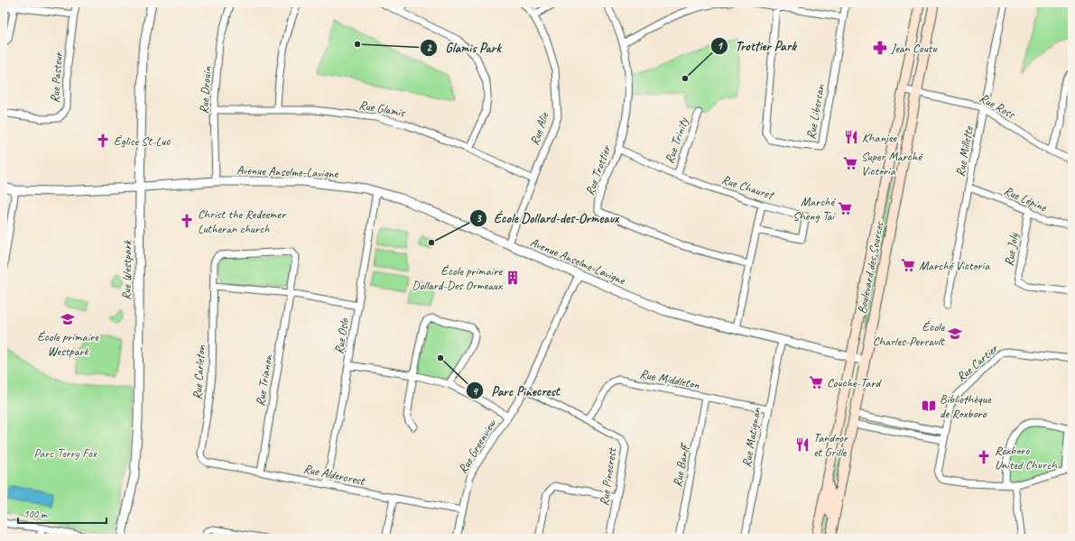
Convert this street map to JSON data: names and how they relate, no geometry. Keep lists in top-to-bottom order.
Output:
{
  "streets": {
    "main road": ["Boulevard des Sources"],
    "street": [
      "Rue Pasteur",
      "Rue Drouin",
      "Rue Ross",
      "Rue Glamis",
      "Rue Libersan",
      "Rue Alie",
      "Rue Trinity",
      "Rue Millette",
      "Rue Trottier",
      "Avenue Anselme-Lavigne",
      "Rue Chauret",
      "Rue Lépine",
      "Rue Joly",
      "Rue Westpark",
      "Rue Oslo",
      "Rue Cartier",
      "Rue Carleton",
      "Rue Middleton",
      "Rue Trianon",
      "Rue Matignan",
      "Rue Greenview",
      "Rue Banff",
      "Rue Aldercrest",
      "Rue Pinecrest"
    ]
  },
  "crossings": [
    ["Rue Drouin", "Rue Glamis"],
    ["Rue Drouin", "Avenue Anselme-Lavigne"],
    ["Rue Ross", "Rue Millette"],
    ["Rue Ross", "Boulevard des Sources"],
    ["Rue Glamis", "Rue Alie"],
    ["Rue Alie", "Avenue Anselme-Lavigne"],
    ["Rue Trinity", "Rue Chauret"],
    ["Rue Millette", "Rue Lépine"],
    ["Rue Trottier", "Rue Chauret"],
    ["Avenue Anselme-Lavigne", "Boulevard des Sources"],
    ["Avenue Anselme-Lavigne", "Rue Westpark"],
    ["Avenue Anselme-Lavigne", "Rue Oslo"],
    ["Avenue Anselme-Lavigne", "Rue Matignan"],
    ["Avenue Anselme-Lavigne", "Rue Greenview"],
    ["Rue Lépine", "Rue Joly"],
    ["Rue Oslo", "Rue Aldercrest"],
    ["Rue Carleton", "Rue Trianon"],
    ["Rue Carleton", "Rue Aldercrest"],
    ["Rue Middleton", "Rue Matignan"],
    ["Rue Middleton", "Rue Banff"],
    ["Rue Middleton", "Rue Pinecrest"],
    ["Rue Trianon", "Rue Aldercrest"],
    ["Rue Greenview", "Rue Aldercrest"],
    ["Rue Greenview", "Rue Pinecrest"]
  ],
  "parks": ["Parc Terry Fox"],
  "places": {
    "other": [
      "Glamis Park",
      "Trottier Park",
      "École Dollard-des-Ormeaux",
      "Parc Pinecrest"
    ],
    "pharmacy": ["Jean Coutu"],
    "restaurant": ["Khanjee", "Tandoor et Grille"],
    "church": ["Église St-Luc", "Christ the Redeemer Lutheran church", "Roxboro United Church"],
    "supermarket": [
      "Super Marché Victoria",
      "Marché Sheng Tai",
      "Marché Victoria",
      "Couche-Tard"
    ],
    "building": ["École primaire Dollard-Des Ormeaux"],
    "school or university": ["École primaire Westpark", "École Charles-Perrault"],
    "library": ["Bibliothèque de Roxboro"]
  },
  "scale_bar": "100 m"
}
